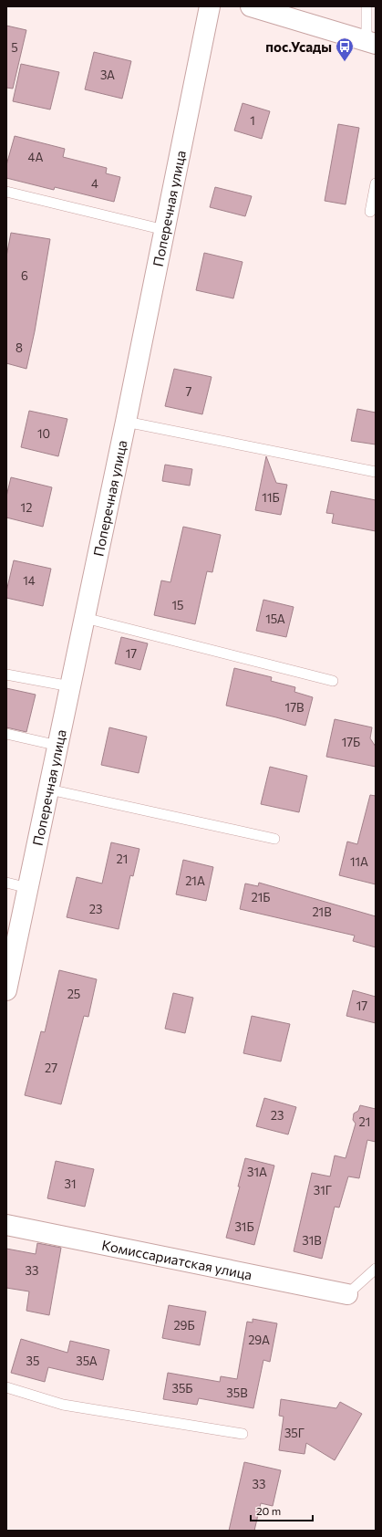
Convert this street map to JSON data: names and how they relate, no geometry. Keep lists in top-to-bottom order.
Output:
{
  "streets": {
    "street": ["Поперечная улица", "Комиссариатская улица"]
  },
  "places": {
    "bus stop": ["пос.Усады"]
  },
  "house_numbers": [
    "5",
    "3А",
    "1",
    "4А",
    "4",
    "6",
    "8",
    "7",
    "10",
    "11Б",
    "12",
    "14",
    "15",
    "15А",
    "17",
    "17В",
    "17Б",
    "21",
    "11А",
    "21А",
    "21Б",
    "23",
    "21В",
    "25",
    "17",
    "27",
    "23",
    "21",
    "31А",
    "31",
    "31Г",
    "31Б",
    "31В",
    "33",
    "29Б",
    "29А",
    "35",
    "35А",
    "35Б",
    "35В",
    "35Г",
    "33"
  ],
  "scale_bar": "20 m"
}
